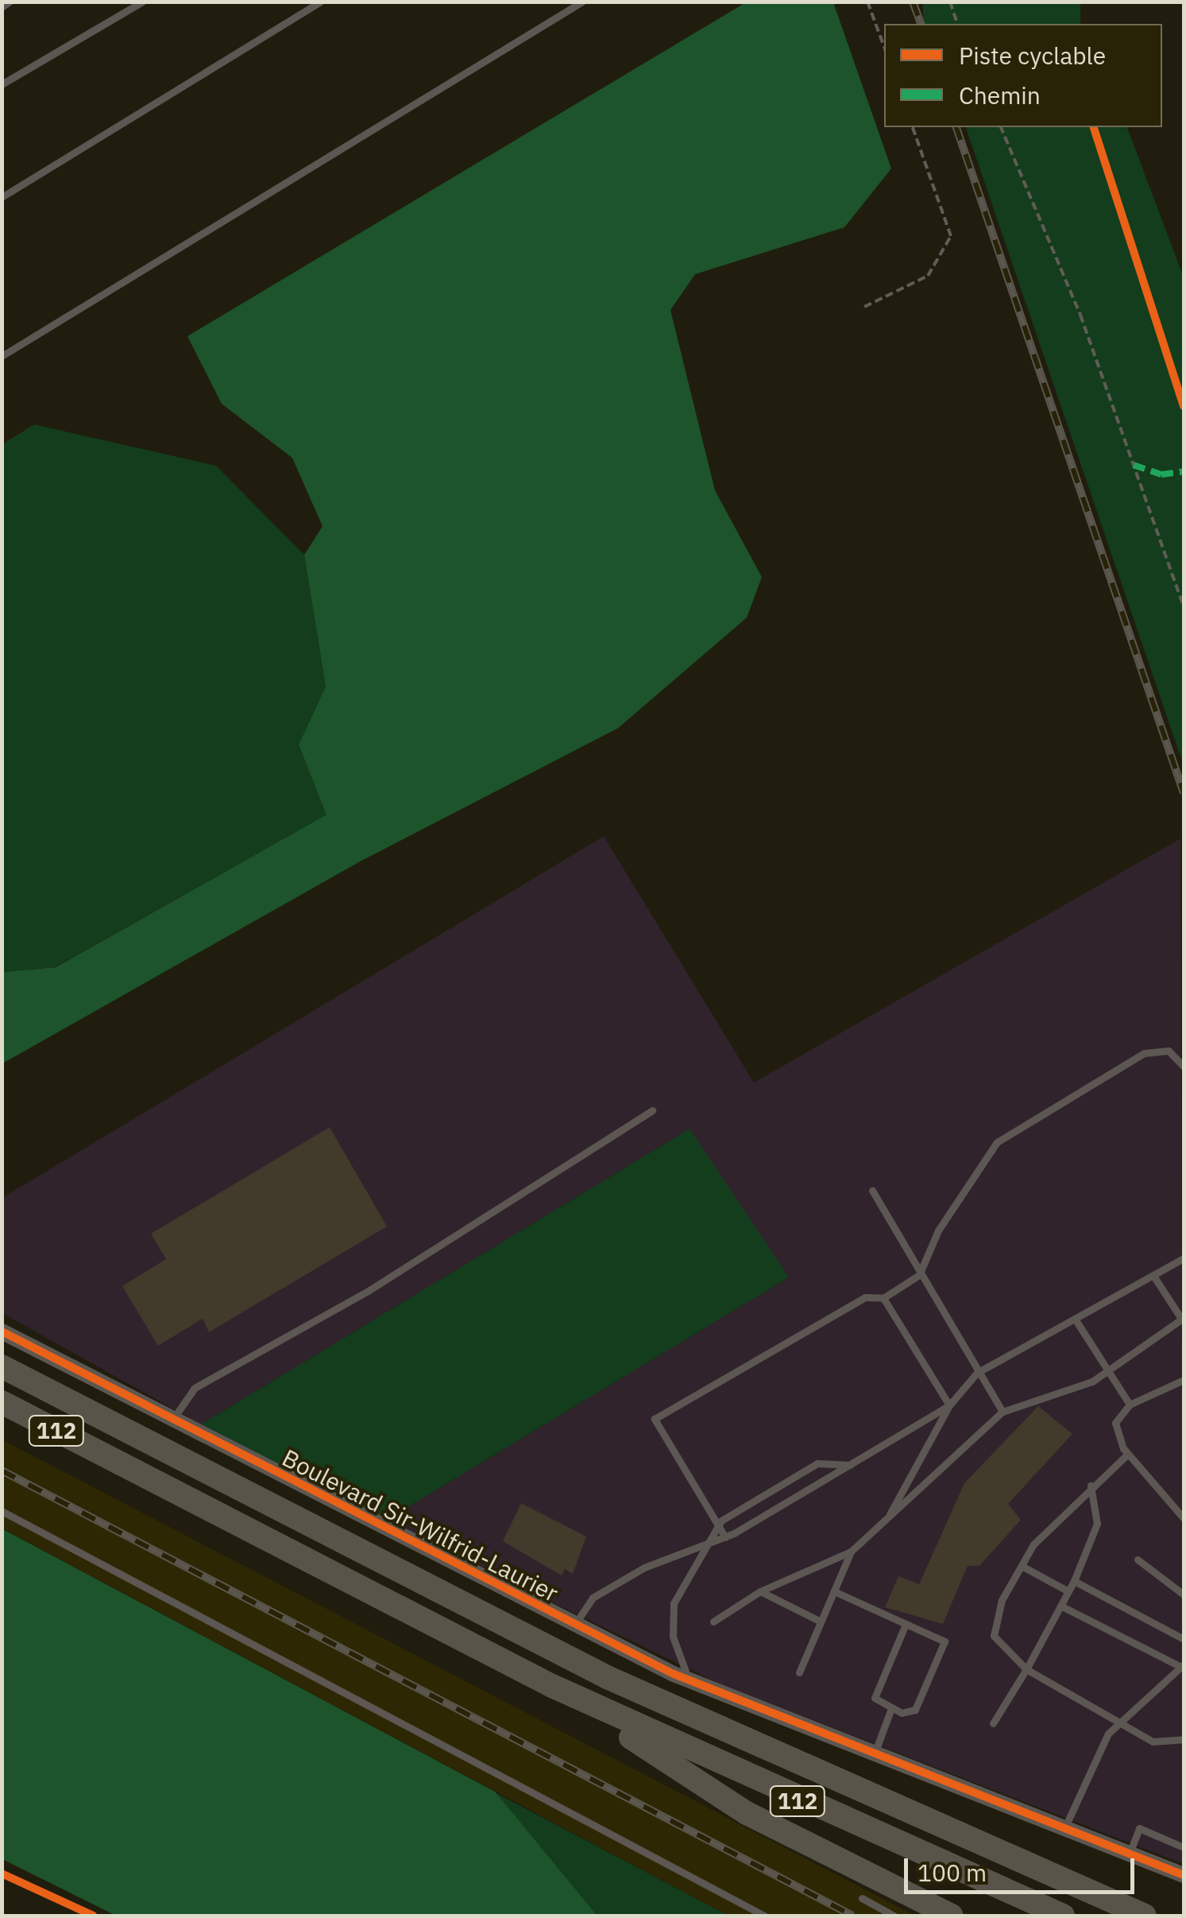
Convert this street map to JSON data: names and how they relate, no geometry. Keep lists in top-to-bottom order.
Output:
{
  "streets": {
    "highway": ["112"],
    "street": ["Boulevard Sir-Wilfrid-Laurier"]
  },
  "legend": ["Piste cyclable", "Chemin"],
  "scale_bar": "100 m"
}
